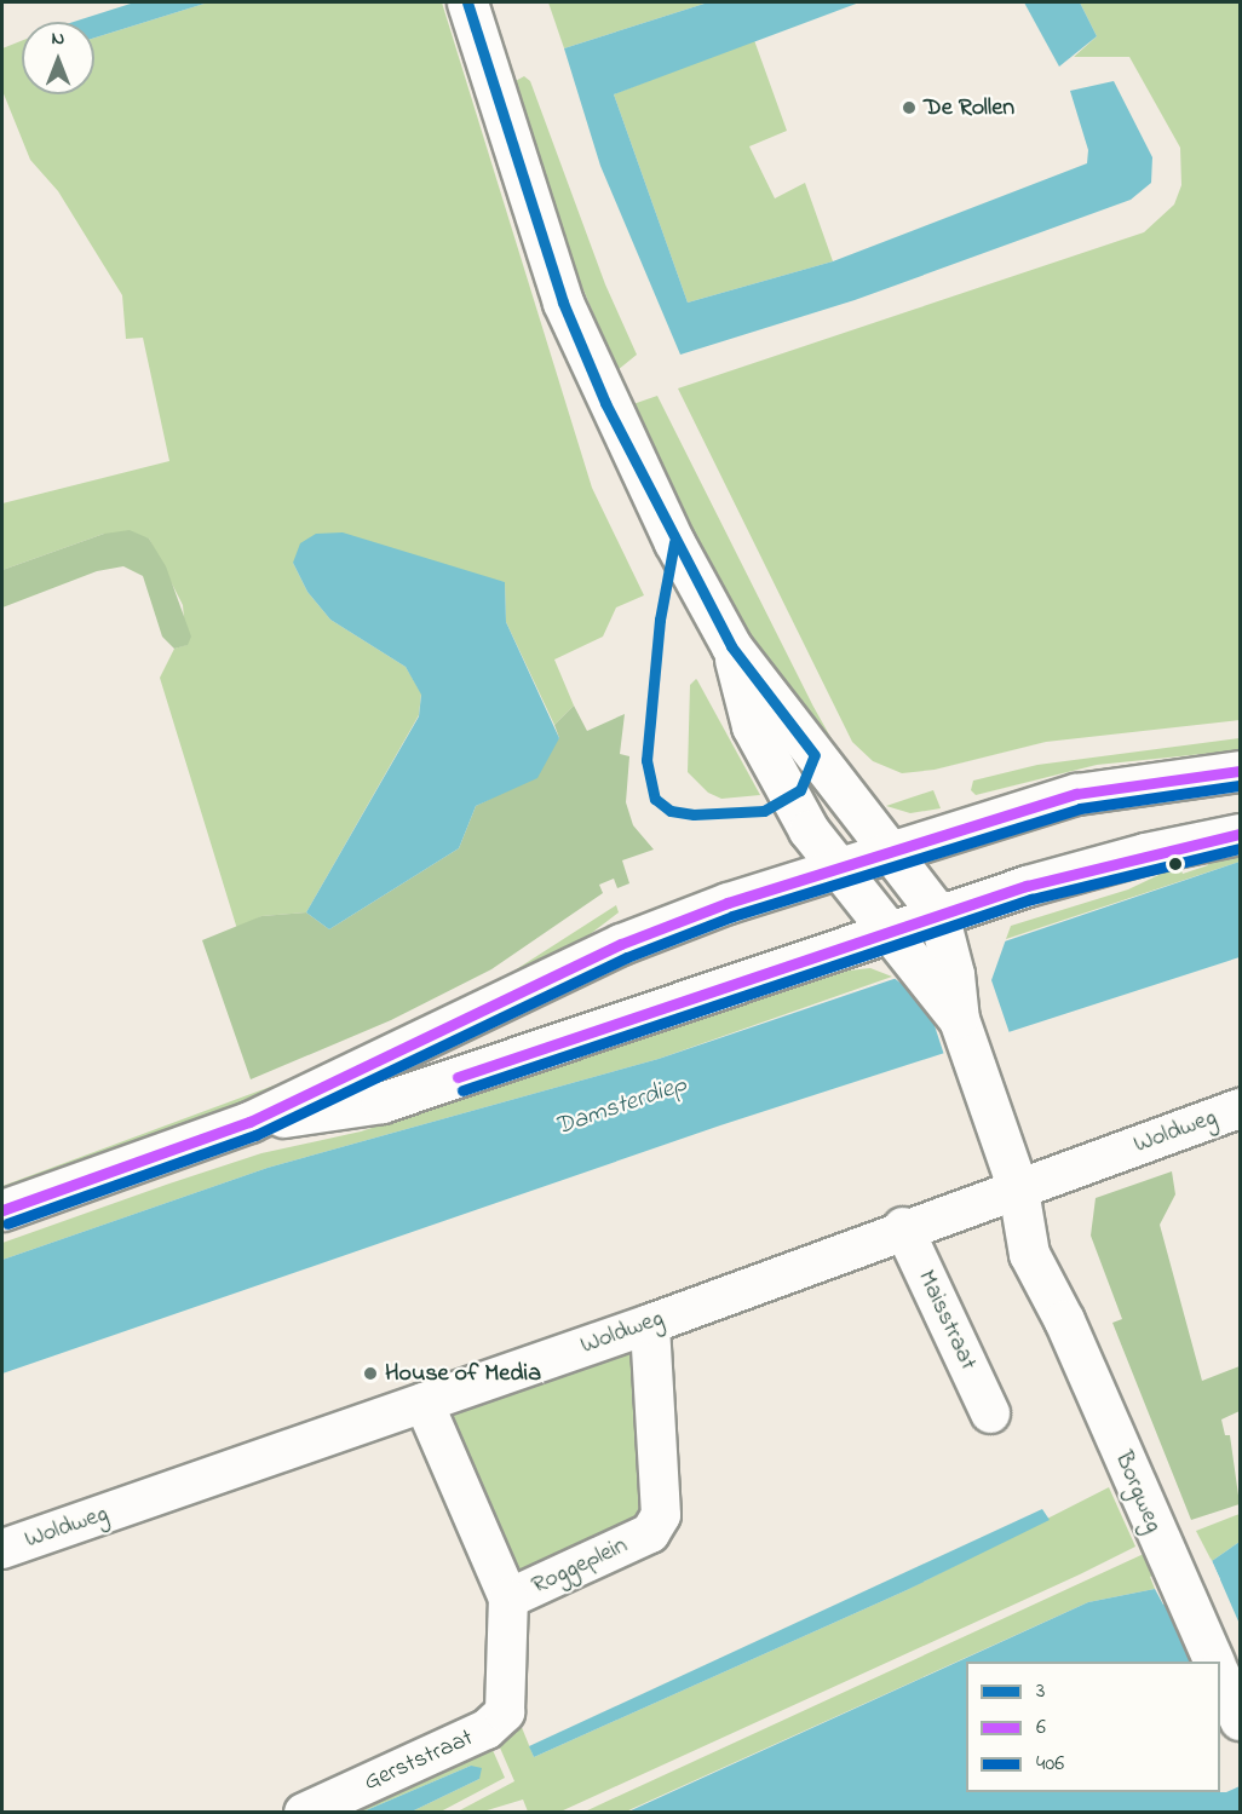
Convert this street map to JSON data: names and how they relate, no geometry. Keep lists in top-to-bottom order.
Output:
{
  "streets": {
    "main road": ["Borgweg"],
    "street": [
      "Woldweg",
      "Maisstraat",
      "Roggeplein",
      "Gerststraat"
    ]
  },
  "crossings": [
    ["Woldweg", "Maisstraat"],
    ["Woldweg", "Borgweg"],
    ["Woldweg", "Roggeplein"],
    ["Roggeplein", "Gerststraat"]
  ],
  "water": ["Damsterdiep"],
  "places": ["De Rollen", "House of Media"],
  "lines": ["transit line 3", "transit line 6", "transit line 406"],
  "legend": ["3", "6", "406"],
  "north": "top"
}
